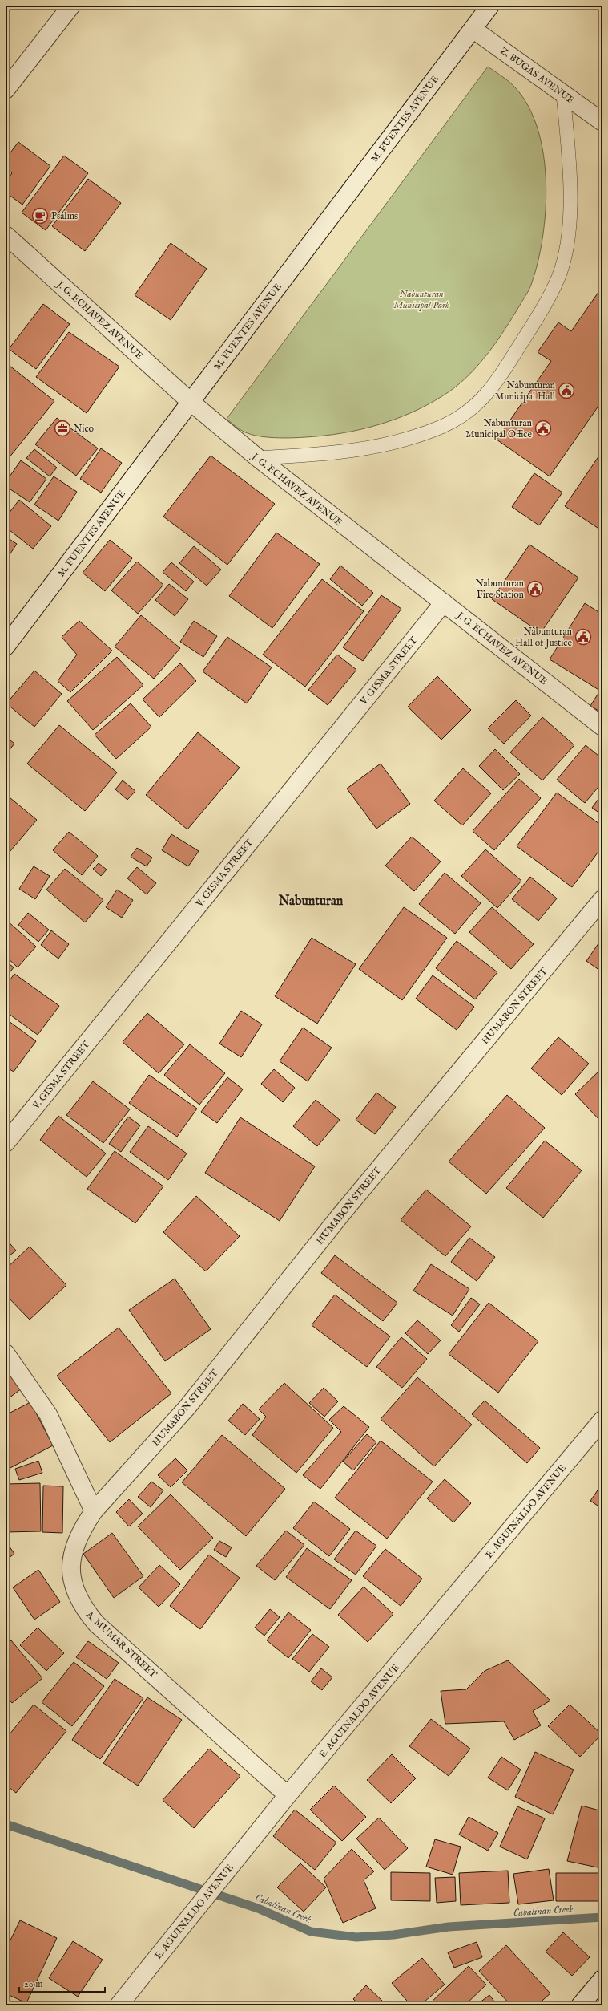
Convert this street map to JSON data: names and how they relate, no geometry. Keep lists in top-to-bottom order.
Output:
{
  "streets": {
    "street": [
      "Z. BUGAS AVENUE",
      "M. FUENTES AVENUE",
      "J. G. ECHAVEZ AVENUE",
      "V. GISMA STREET",
      "HUMABON STREET",
      "E. AGUINALDO AVENUE",
      "A. MUMAR STREET"
    ]
  },
  "crossings": [
    ["Z. BUGAS AVENUE", "M. FUENTES AVENUE"],
    ["M. FUENTES AVENUE", "J. G. ECHAVEZ AVENUE"],
    ["J. G. ECHAVEZ AVENUE", "V. GISMA STREET"],
    ["HUMABON STREET", "A. MUMAR STREET"],
    ["E. AGUINALDO AVENUE", "A. MUMAR STREET"]
  ],
  "districts": ["Nabunturan"],
  "water": ["Cabalinan Creek"],
  "parks": ["Nabunturan Municipal Park"],
  "places": {
    "cafe": ["Psalms"],
    "public building": [
      "Nabunturan Municipal Hall",
      "Nabunturan Municipal Office",
      "Nabunturan Fire Station",
      "Nabunturan Hall of Justice"
    ],
    "office": ["Nico"]
  },
  "scale_bar": "20 m"
}
